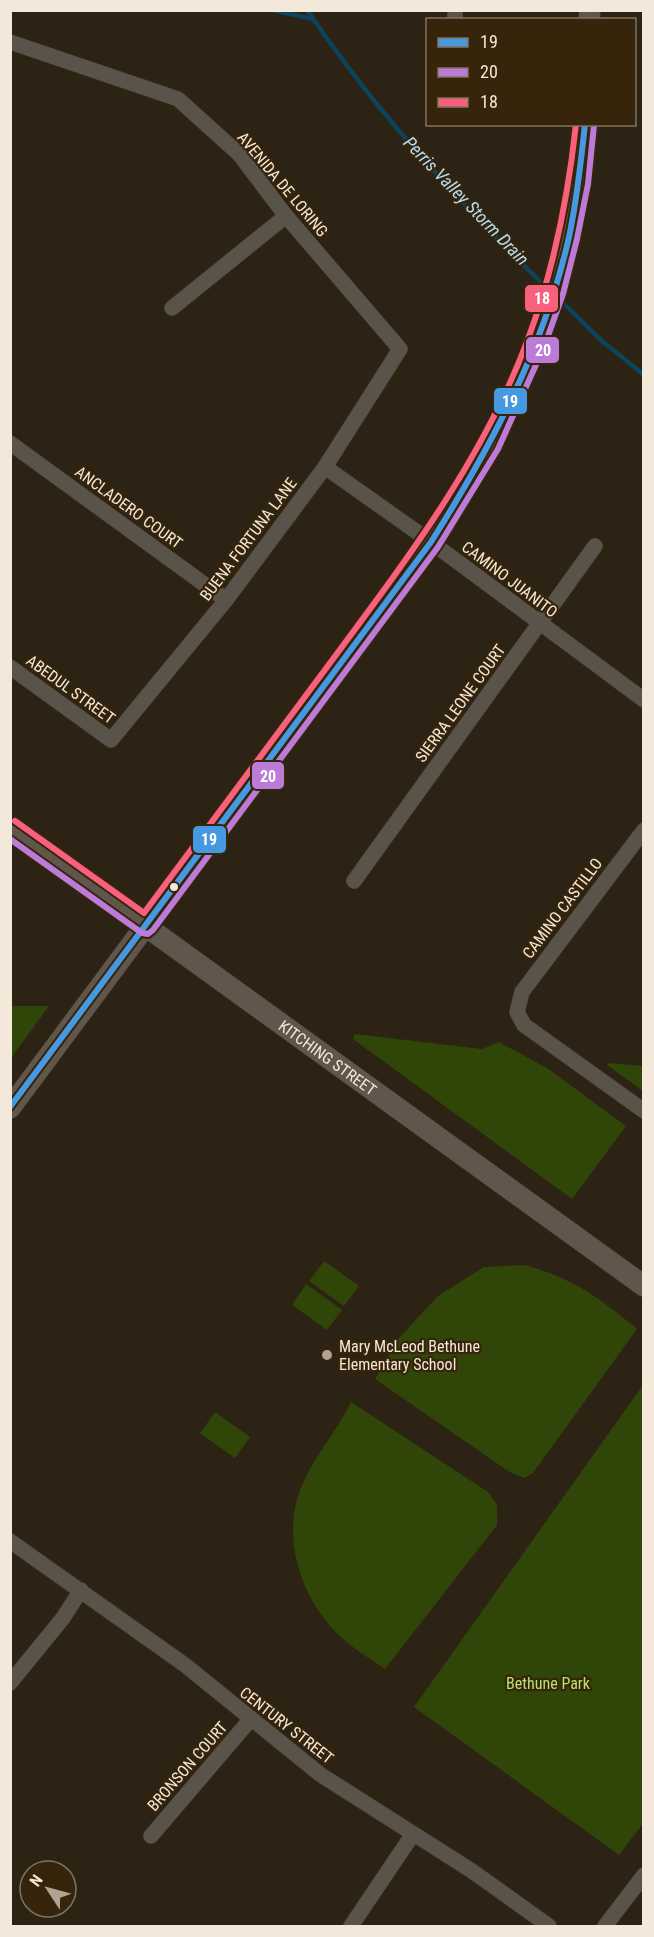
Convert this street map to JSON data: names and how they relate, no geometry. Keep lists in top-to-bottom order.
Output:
{
  "streets": {
    "street": [
      "AVENIDA DE LORING",
      "ANCLADERO COURT",
      "BUENA FORTUNA LANE",
      "CAMINO JUANITO",
      "ABEDUL STREET",
      "SIERRA LEONE COURT",
      "CAMINO CASTILLO",
      "KITCHING STREET",
      "CENTURY STREET",
      "BRONSON COURT"
    ]
  },
  "crossings": [
    ["AVENIDA DE LORING", "BUENA FORTUNA LANE"],
    ["ANCLADERO COURT", "BUENA FORTUNA LANE"],
    ["BUENA FORTUNA LANE", "CAMINO JUANITO"],
    ["BUENA FORTUNA LANE", "ABEDUL STREET"],
    ["CAMINO JUANITO", "SIERRA LEONE COURT"],
    ["CENTURY STREET", "BRONSON COURT"]
  ],
  "water": ["Perris Valley Storm Drain"],
  "parks": ["Bethune Park"],
  "places": ["Mary McLeod Bethune Elementary School"],
  "lines": ["transit line 19", "transit line 20", "transit line 18"],
  "legend": ["19", "20", "18"],
  "north": "top left"
}
